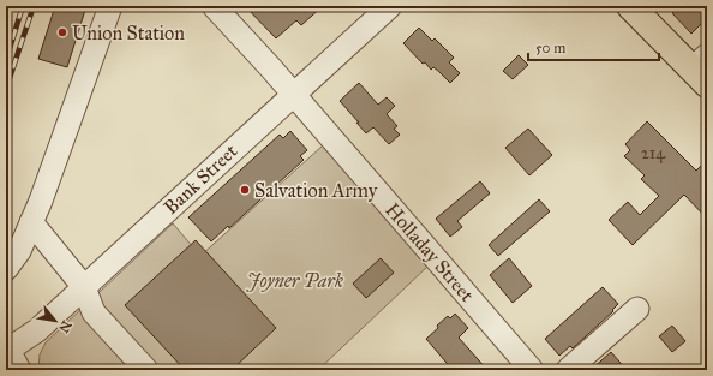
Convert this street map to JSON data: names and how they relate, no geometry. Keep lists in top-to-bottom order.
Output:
{
  "streets": {
    "street": ["Bank Street", "Holladay Street"]
  },
  "crossings": [
    ["Bank Street", "Holladay Street"]
  ],
  "parks": ["Joyner Park"],
  "places": ["Union Station", "Salvation Army"],
  "house_numbers": ["214"],
  "scale_bar": "50 m",
  "north": "bottom right"
}
